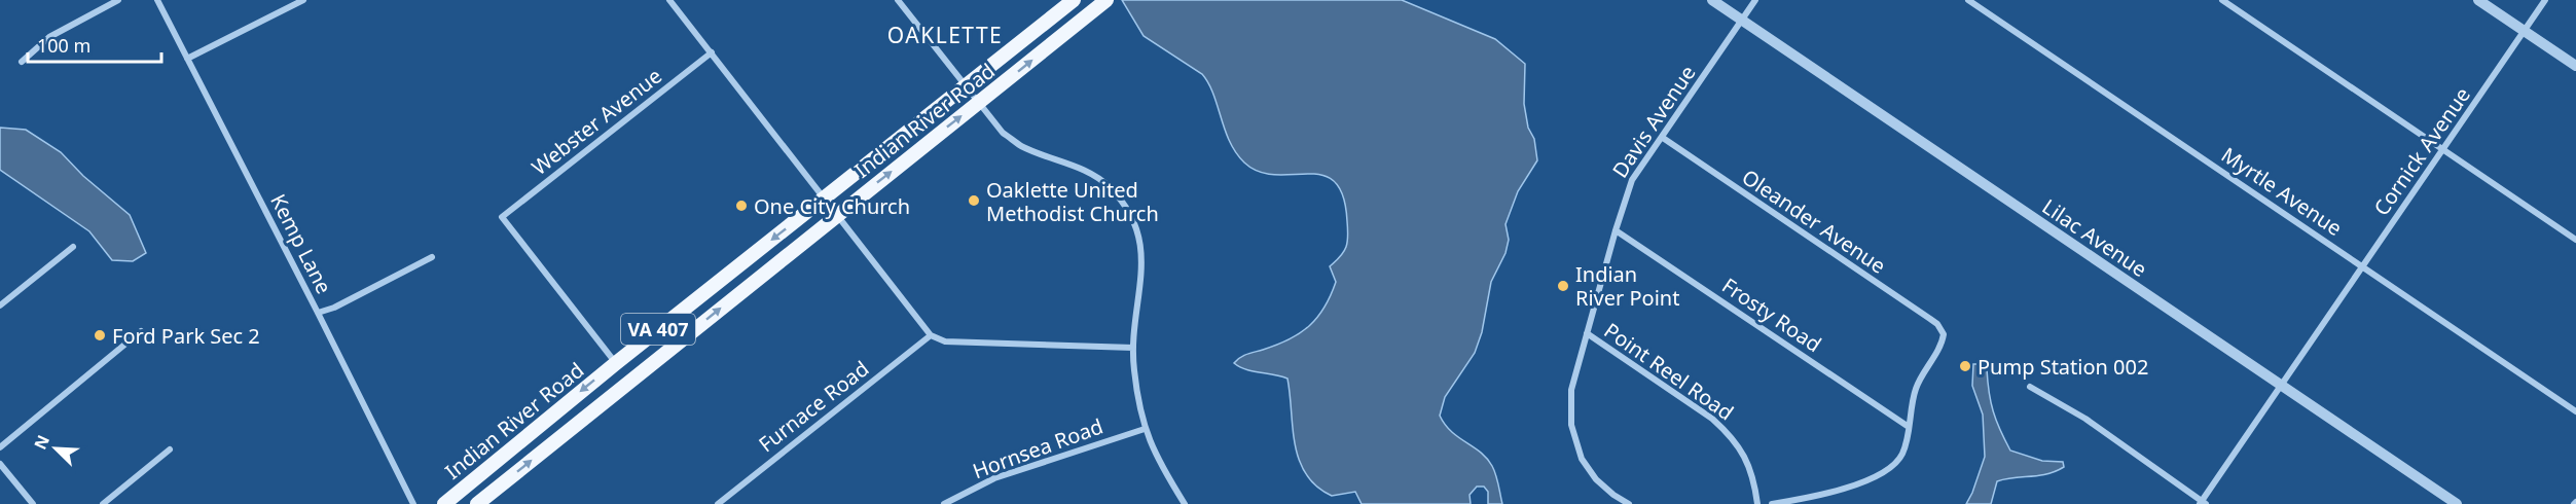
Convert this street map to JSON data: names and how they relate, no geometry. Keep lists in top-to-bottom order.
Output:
{
  "streets": {
    "main road": ["Indian River Road", "VA 407"],
    "street": [
      "Webster Avenue",
      "Davis Avenue",
      "Cornick Avenue",
      "Myrtle Avenue",
      "Oleander Avenue",
      "Lilac Avenue",
      "Kemp Lane",
      "Frosty Road",
      "Point Reel Road",
      "Furnace Road",
      "Hornsea Road"
    ]
  },
  "crossings": [
    ["Indian River Road", "Webster Avenue"],
    ["Davis Avenue", "Oleander Avenue"],
    ["Davis Avenue", "Lilac Avenue"],
    ["Davis Avenue", "Frosty Road"],
    ["Davis Avenue", "Point Reel Road"],
    ["Cornick Avenue", "Myrtle Avenue"],
    ["Cornick Avenue", "Lilac Avenue"],
    ["Oleander Avenue", "Frosty Road"]
  ],
  "districts": ["OAKLETTE"],
  "places": [
    "Oaklette United Methodist Church",
    "One City Church",
    "Indian River Point",
    "Ford Park Sec 2",
    "Pump Station 002"
  ],
  "scale_bar": "100 m",
  "north": "top left"
}
